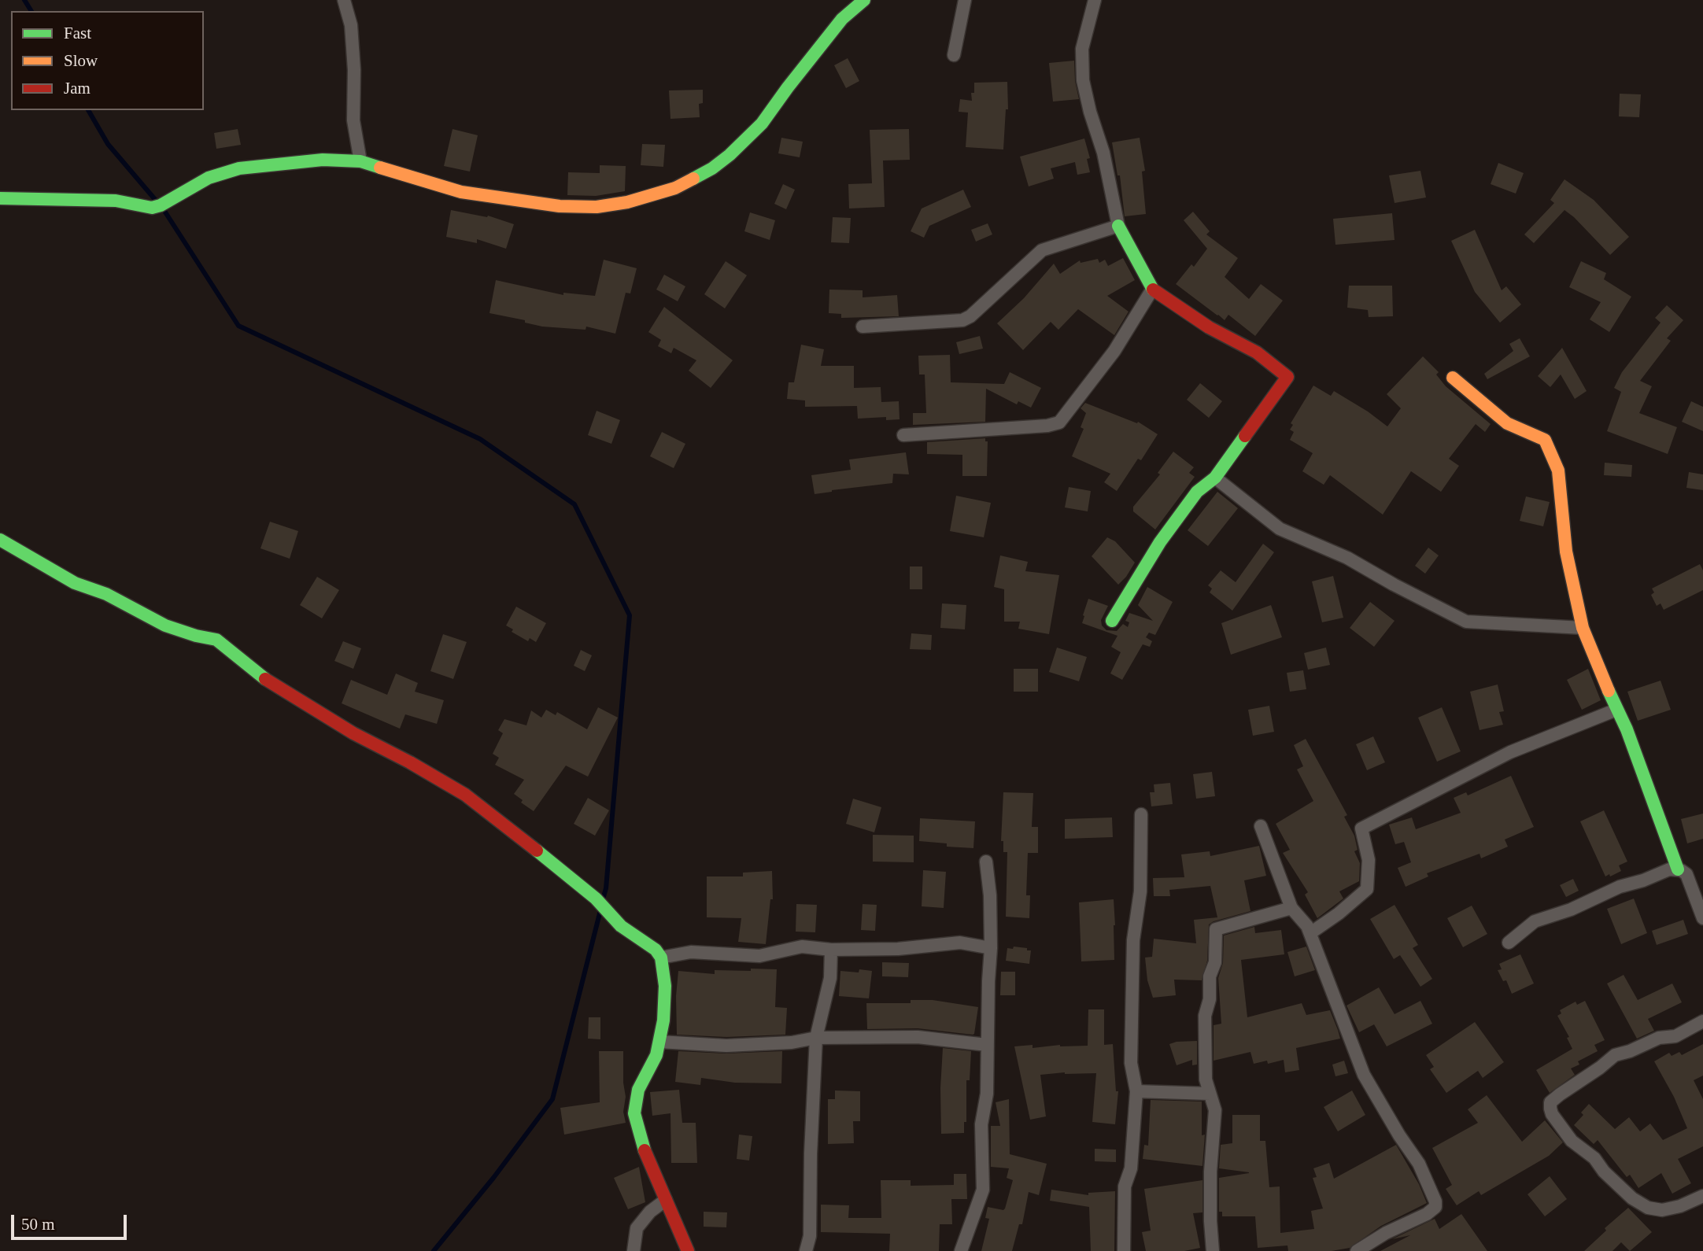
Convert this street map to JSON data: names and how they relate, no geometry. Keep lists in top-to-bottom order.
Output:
{
  "legend": ["Fast", "Slow", "Jam"],
  "scale_bar": "50 m"
}
